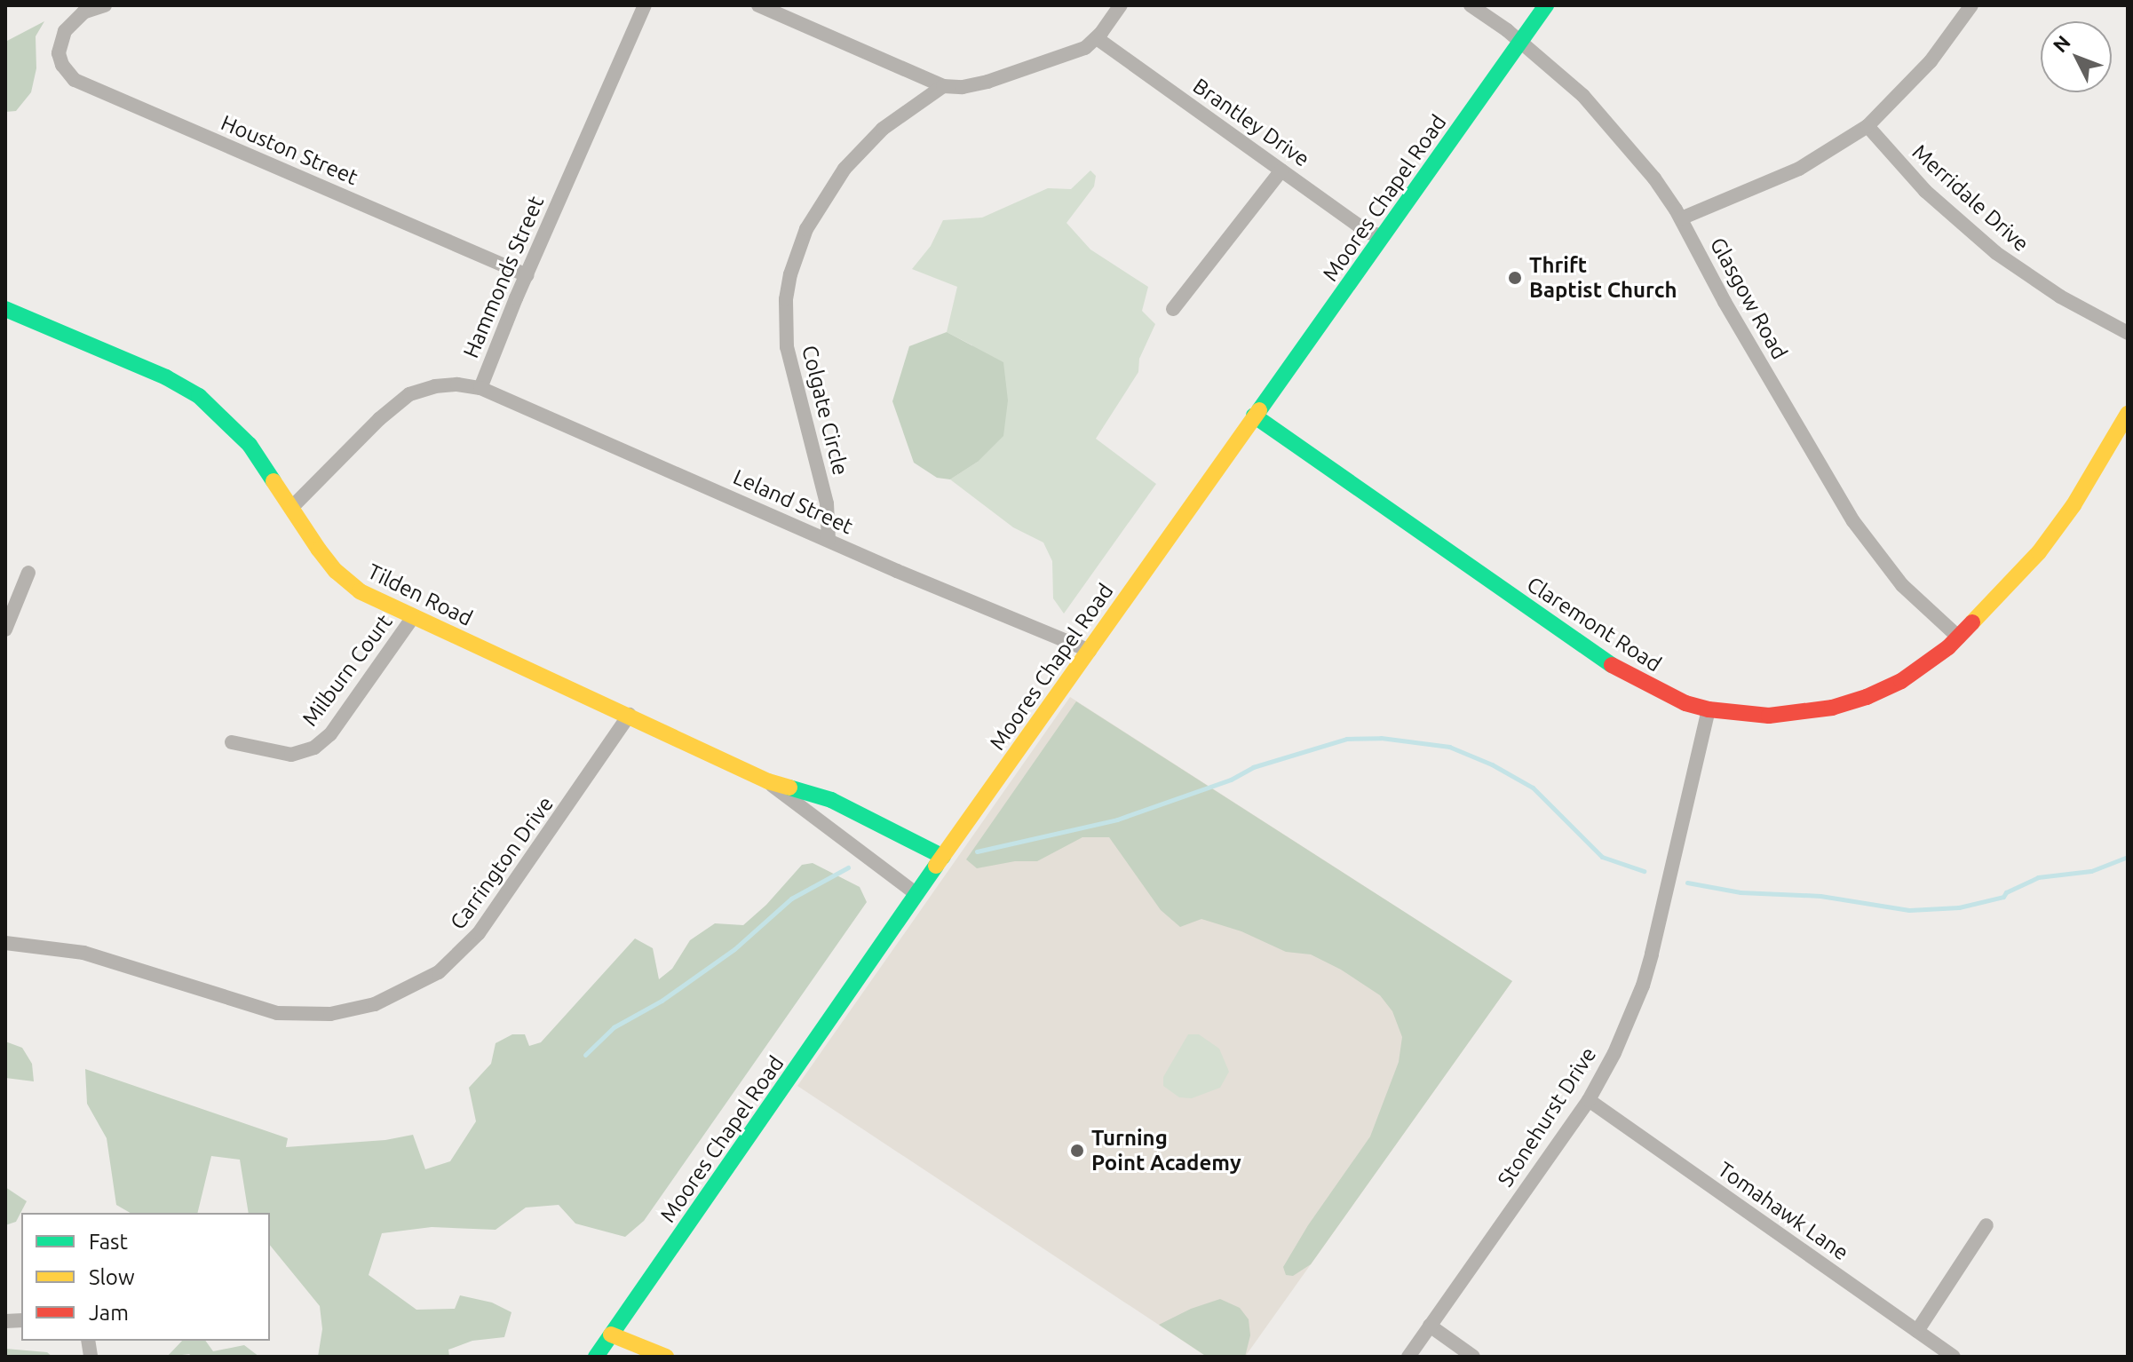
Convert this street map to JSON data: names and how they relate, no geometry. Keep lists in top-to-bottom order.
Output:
{
  "streets": {
    "street": [
      "Brantley Drive",
      "Houston Street",
      "Moores Chapel Road",
      "Merridale Drive",
      "Hammonds Street",
      "Glasgow Road",
      "Colgate Circle",
      "Leland Street",
      "Tilden Road",
      "Claremont Road",
      "Milburn Court",
      "Carrington Drive",
      "Stonehurst Drive",
      "Tomahawk Lane"
    ]
  },
  "crossings": [
    ["Brantley Drive", "Moores Chapel Road"],
    ["Houston Street", "Hammonds Street"],
    ["Moores Chapel Road", "Glasgow Road"],
    ["Moores Chapel Road", "Leland Street"],
    ["Moores Chapel Road", "Tilden Road"],
    ["Moores Chapel Road", "Claremont Road"],
    ["Hammonds Street", "Leland Street"],
    ["Hammonds Street", "Tilden Road"],
    ["Glasgow Road", "Claremont Road"],
    ["Colgate Circle", "Leland Street"],
    ["Tilden Road", "Milburn Court"],
    ["Tilden Road", "Carrington Drive"],
    ["Claremont Road", "Stonehurst Drive"],
    ["Stonehurst Drive", "Tomahawk Lane"]
  ],
  "places": ["Thrift Baptist Church", "Turning Point Academy"],
  "legend": ["Fast", "Slow", "Jam"],
  "north": "top left"
}
